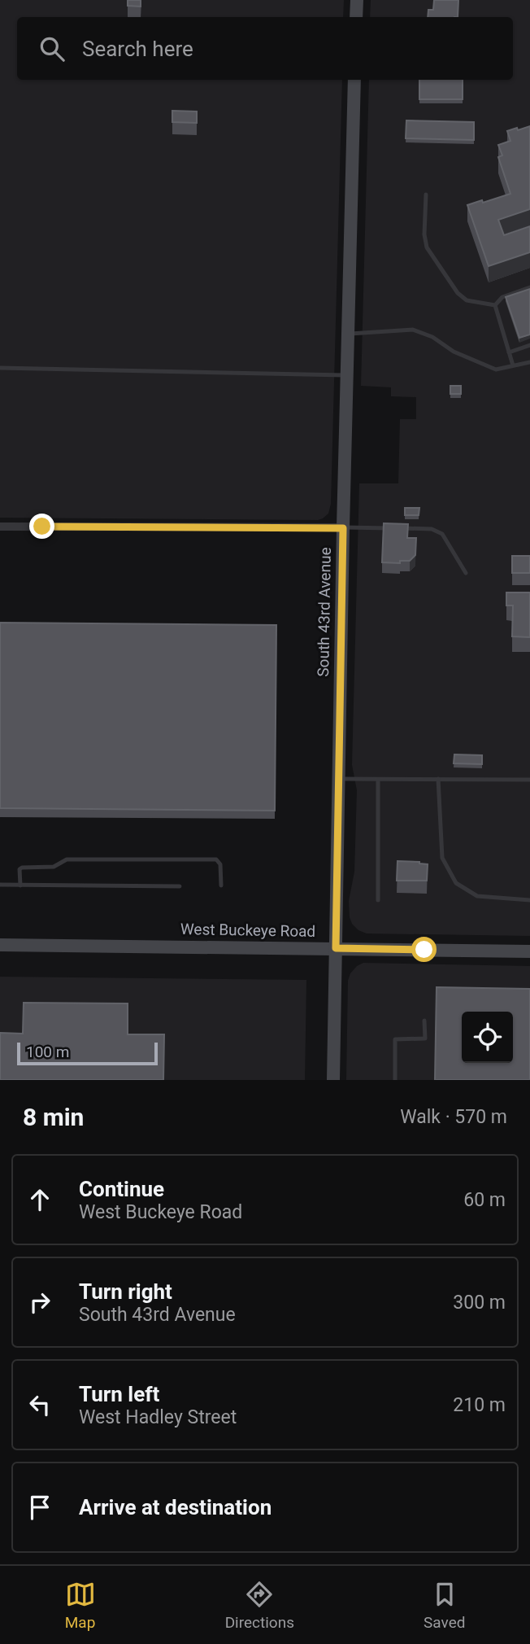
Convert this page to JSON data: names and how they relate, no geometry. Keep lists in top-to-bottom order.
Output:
{
  "streets": {
    "main road": ["South 43rd Avenue", "West Buckeye Road"]
  },
  "crossings": [
    ["South 43rd Avenue", "West Buckeye Road"]
  ],
  "scale_bar": "100 m",
  "page": {
    "search": "Search here",
    "scale": "100 m",
    "heading": ["8 min", "Walk · 570 m"],
    "list": [
      ["Continue", "West Buckeye Road", "60 m"],
      ["Turn right", "South 43rd Avenue", "300 m"],
      ["Turn left", "West Hadley Street", "210 m"],
      "Arrive at destination"
    ],
    "nav": ["Map", "Directions", "Saved"]
  }
}
